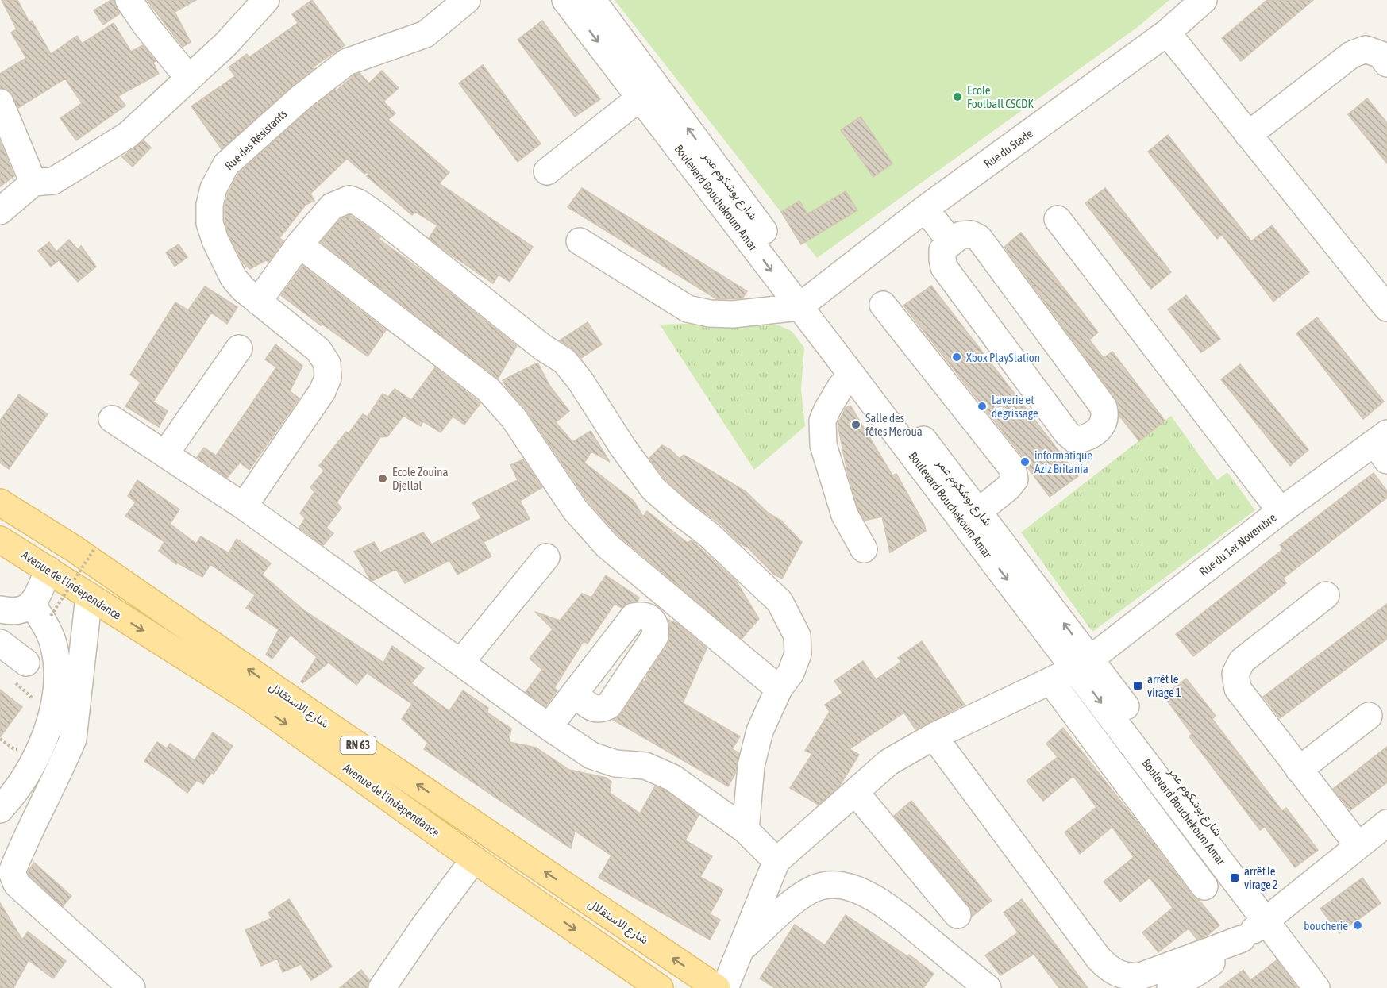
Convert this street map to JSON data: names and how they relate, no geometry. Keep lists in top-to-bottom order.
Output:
{
  "streets": {
    "main road": ["Avenue de l'independance", "شارع الاستقلال", "RN 63"],
    "street": [
      "Rue des Résistants",
      "Rue du Stade",
      "شارع بوشكوم عمر",
      "Boulevard Bouchekoum Amar",
      "Rue du 1er Novembre"
    ]
  },
  "crossings": [
    ["Rue du Stade", "شارع بوشكوم عمر"],
    ["Rue du Stade", "Boulevard Bouchekoum Amar"],
    ["شارع بوشكوم عمر", "Boulevard Bouchekoum Amar"],
    ["شارع بوشكوم عمر", "Rue du 1er Novembre"],
    ["Boulevard Bouchekoum Amar", "Rue du 1er Novembre"]
  ],
  "one_way": [
    "شارع بوشكوم عمر",
    "Boulevard Bouchekoum Amar",
    "Avenue de l'independance",
    "شارع الاستقلال"
  ],
  "places": {
    "other": [
      "Ecole Football CSCDK",
      "Xbox PlayStation",
      "Laverie et dégrissage",
      "Salle des fêtes Meroua",
      "informatique Aziz Britania",
      "Ecole Zouina Djellal",
      "boucherie"
    ],
    "transit": ["arrêt le virage 1", "arrêt le virage 2"]
  }
}
